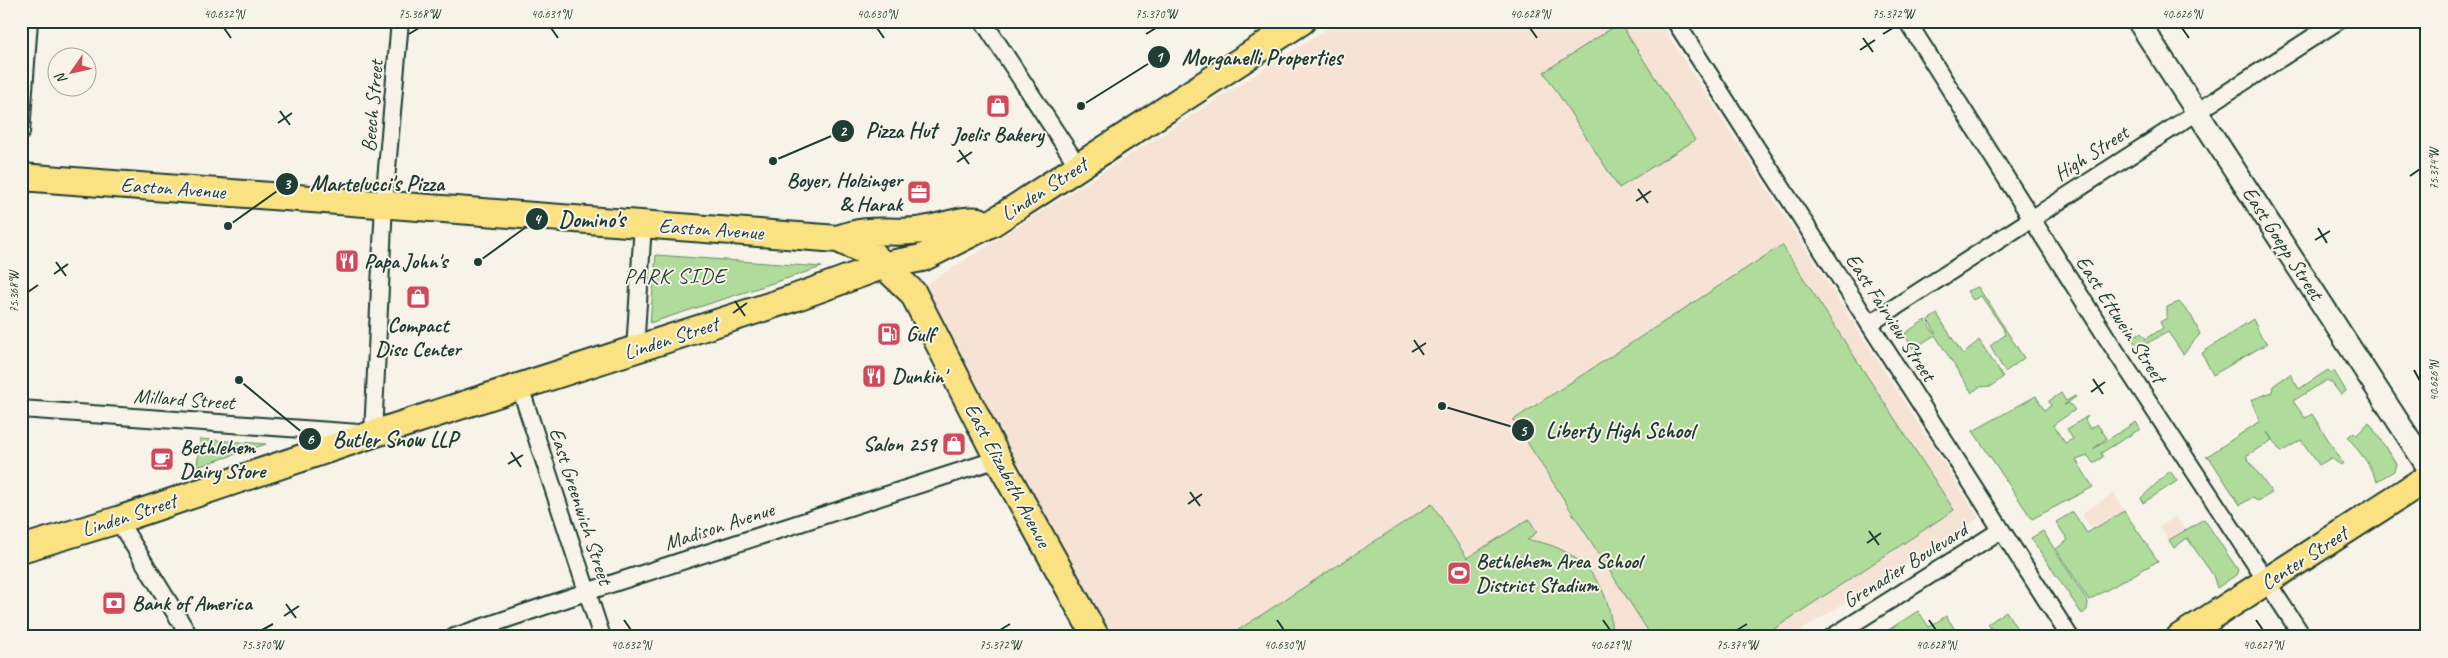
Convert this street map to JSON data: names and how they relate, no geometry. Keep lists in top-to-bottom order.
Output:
{
  "streets": {
    "main road": [
      "Easton Avenue",
      "Linden Street",
      "East Elizabeth Avenue",
      "Center Street"
    ],
    "street": [
      "Beech Street",
      "High Street",
      "East Goepp Street",
      "East Fairview Street",
      "East Ettwein Street",
      "Millard Street",
      "East Greenwich Street",
      "Madison Avenue",
      "Grenadier Boulevard"
    ]
  },
  "crossings": [
    ["Beech Street", "Easton Avenue"],
    ["Beech Street", "Linden Street"],
    ["Beech Street", "Millard Street"],
    ["High Street", "East Goepp Street"],
    ["High Street", "East Fairview Street"],
    ["High Street", "East Ettwein Street"],
    ["Easton Avenue", "Linden Street"],
    ["Easton Avenue", "East Elizabeth Avenue"],
    ["Linden Street", "Millard Street"],
    ["Linden Street", "East Elizabeth Avenue"],
    ["Linden Street", "East Greenwich Street"],
    ["East Fairview Street", "Grenadier Boulevard"],
    ["East Ettwein Street", "Center Street"],
    ["East Elizabeth Avenue", "Madison Avenue"],
    ["East Greenwich Street", "Madison Avenue"]
  ],
  "districts": ["PARK SIDE"],
  "places": {
    "shop": ["Joelis Bakery", "Compact Disc Center", "Salon 259"],
    "other": [
      "Morganelli Properties",
      "Pizza Hut",
      "Martelucci's Pizza",
      "Domino's",
      "Butler Snow LLP",
      "Liberty High School"
    ],
    "office": ["Boyer, Holzinger & Harak"],
    "restaurant": ["Papa John's", "Dunkin'"],
    "fuel station": ["Gulf"],
    "cafe": ["Bethlehem Dairy Store"],
    "sports": ["Bethlehem Area School District Stadium"],
    "bank": ["Bank of America"]
  },
  "north": "bottom left",
  "coordinates": [
    "40.632°N",
    "75.368°W",
    "40.631°N",
    "40.630°N",
    "75.370°W",
    "40.628°N",
    "75.372°W",
    "40.626°N",
    "75.374°W",
    "40.629°N",
    "40.627°N"
  ]
}
